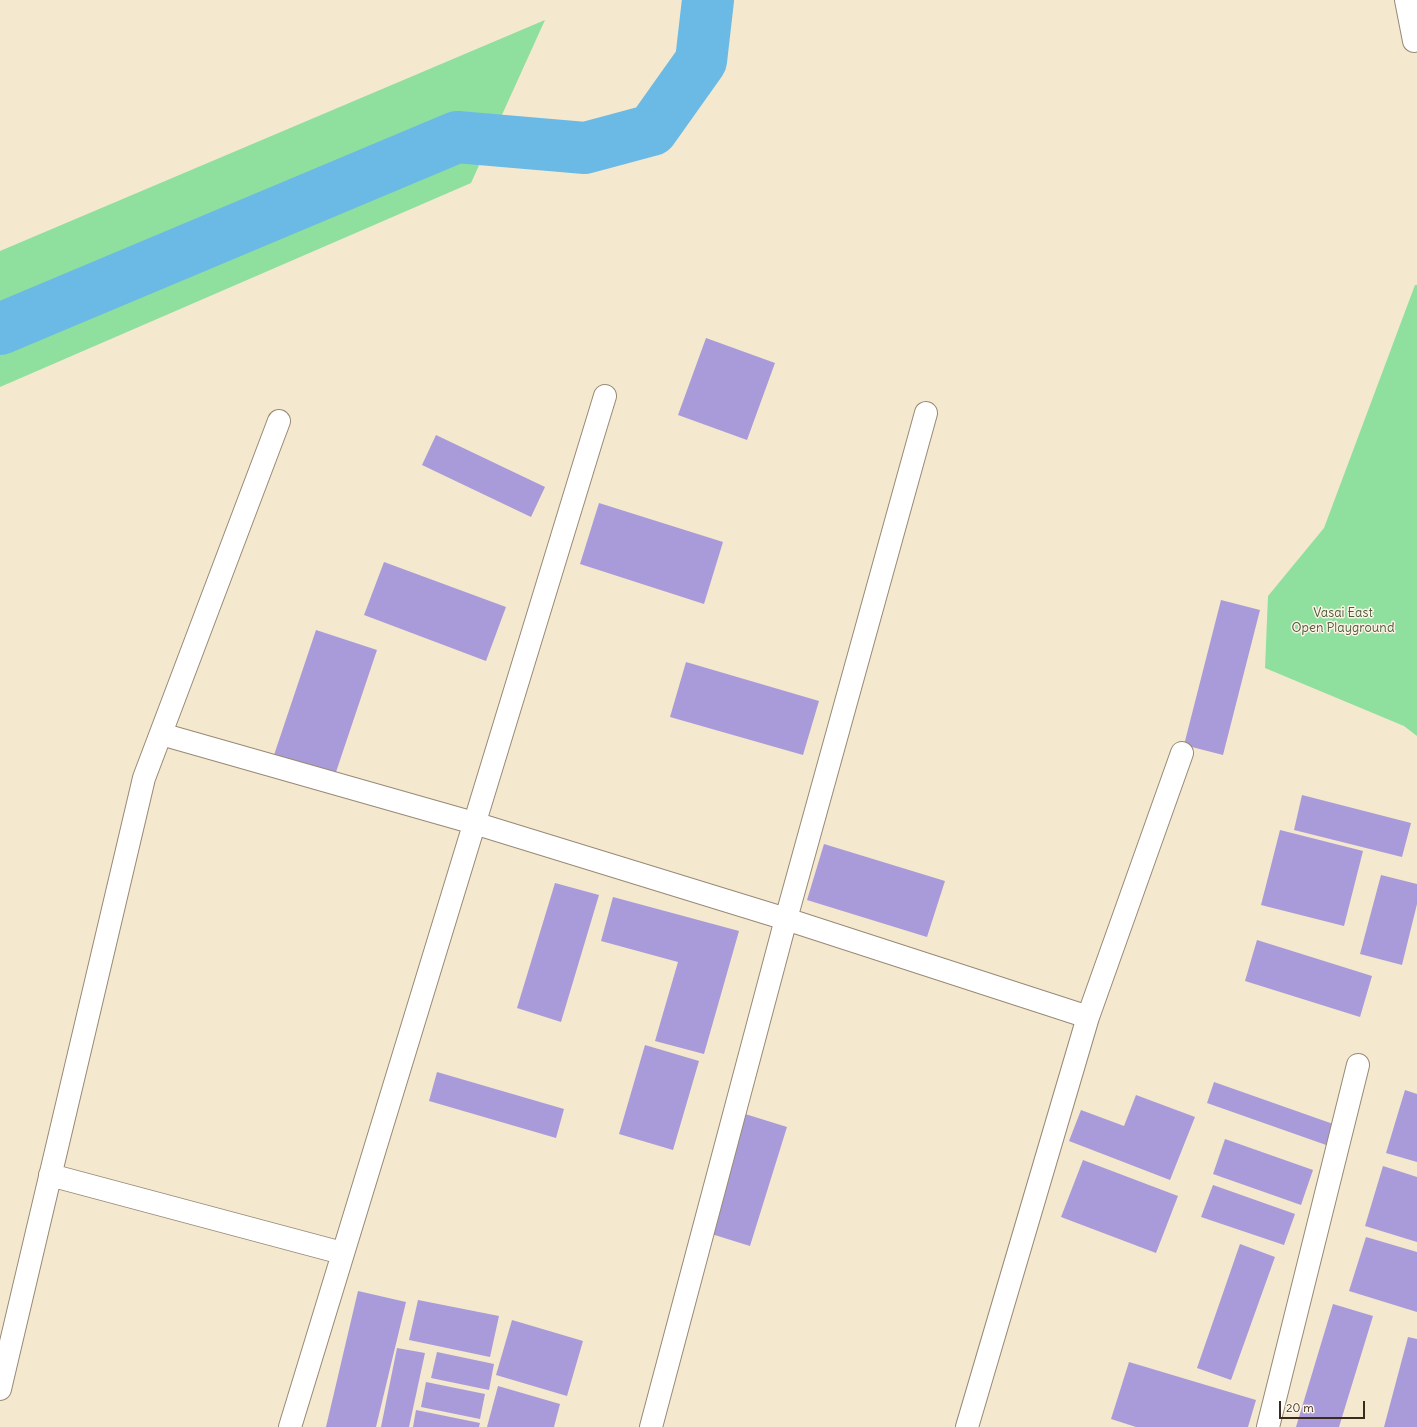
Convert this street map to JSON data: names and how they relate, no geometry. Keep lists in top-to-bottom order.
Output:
{
  "parks": ["Vasai East Open Playground"],
  "scale_bar": "20 m"
}
